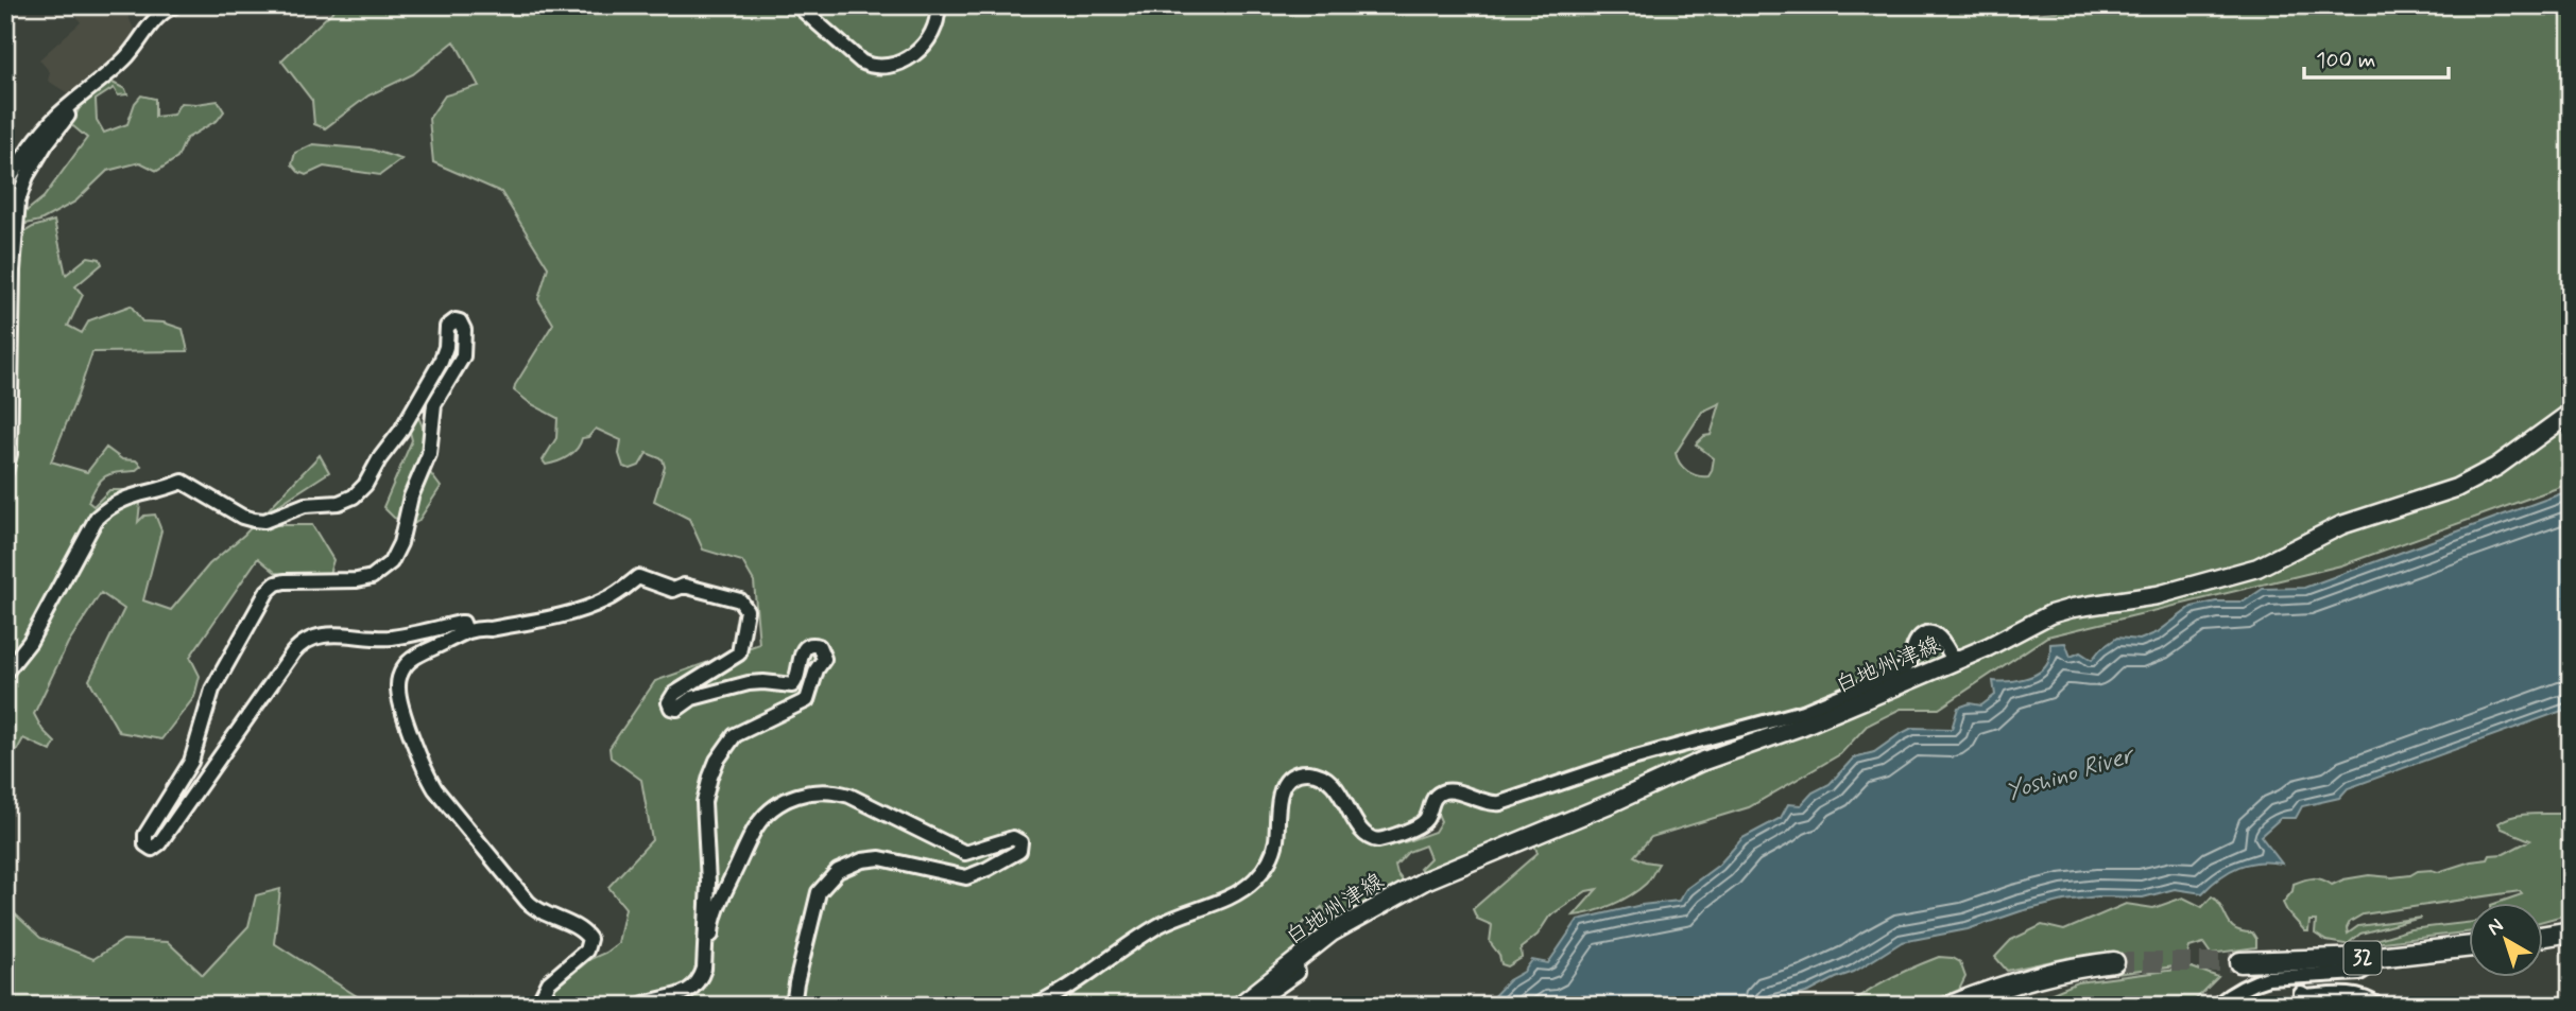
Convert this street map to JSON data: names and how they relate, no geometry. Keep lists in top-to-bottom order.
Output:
{
  "streets": {
    "highway": ["32"],
    "main road": ["白地州津線"]
  },
  "water": ["Yoshino River"],
  "scale_bar": "100 m",
  "north": "top left"
}
